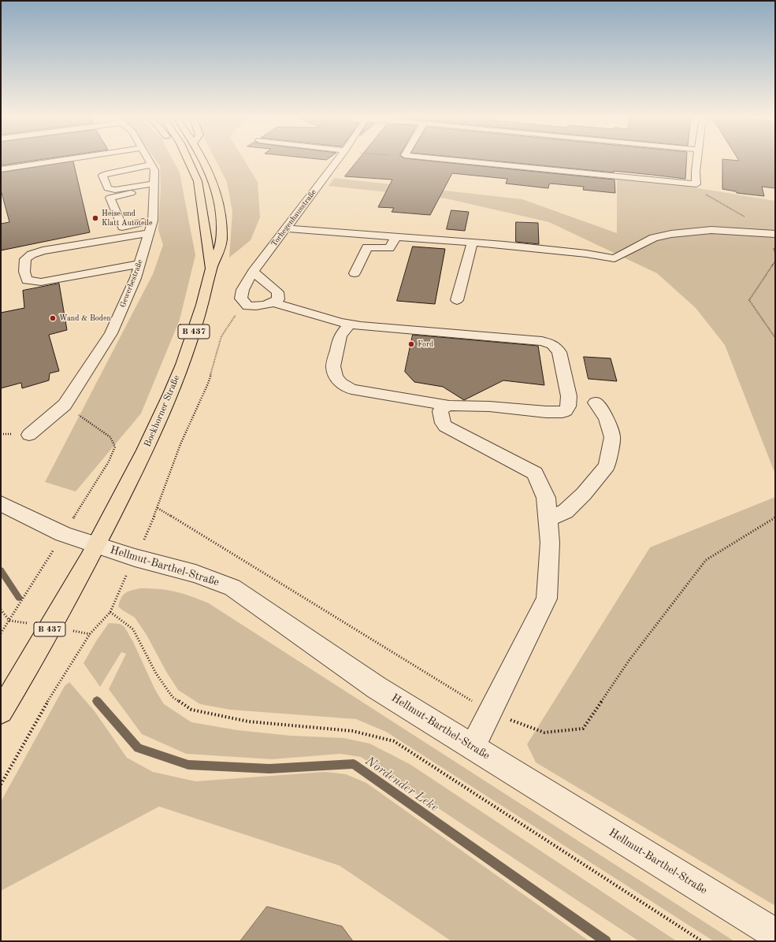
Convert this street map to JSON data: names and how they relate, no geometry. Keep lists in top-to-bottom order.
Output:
{
  "streets": {
    "main road": ["B 437", "Bockhorner Straße"],
    "street": ["Torhegenhausstraße", "Gewerbestraße", "Hellmut-Barthel-Straße"]
  },
  "crossings": [
    ["B 437", "Bockhorner Straße"],
    ["B 437", "Hellmut-Barthel-Straße"],
    ["Bockhorner Straße", "Hellmut-Barthel-Straße"]
  ],
  "water": ["Nordender Leke"],
  "places": ["Heise und Klatt Autoteile", "Wand & Boden", "Ford"]
}
